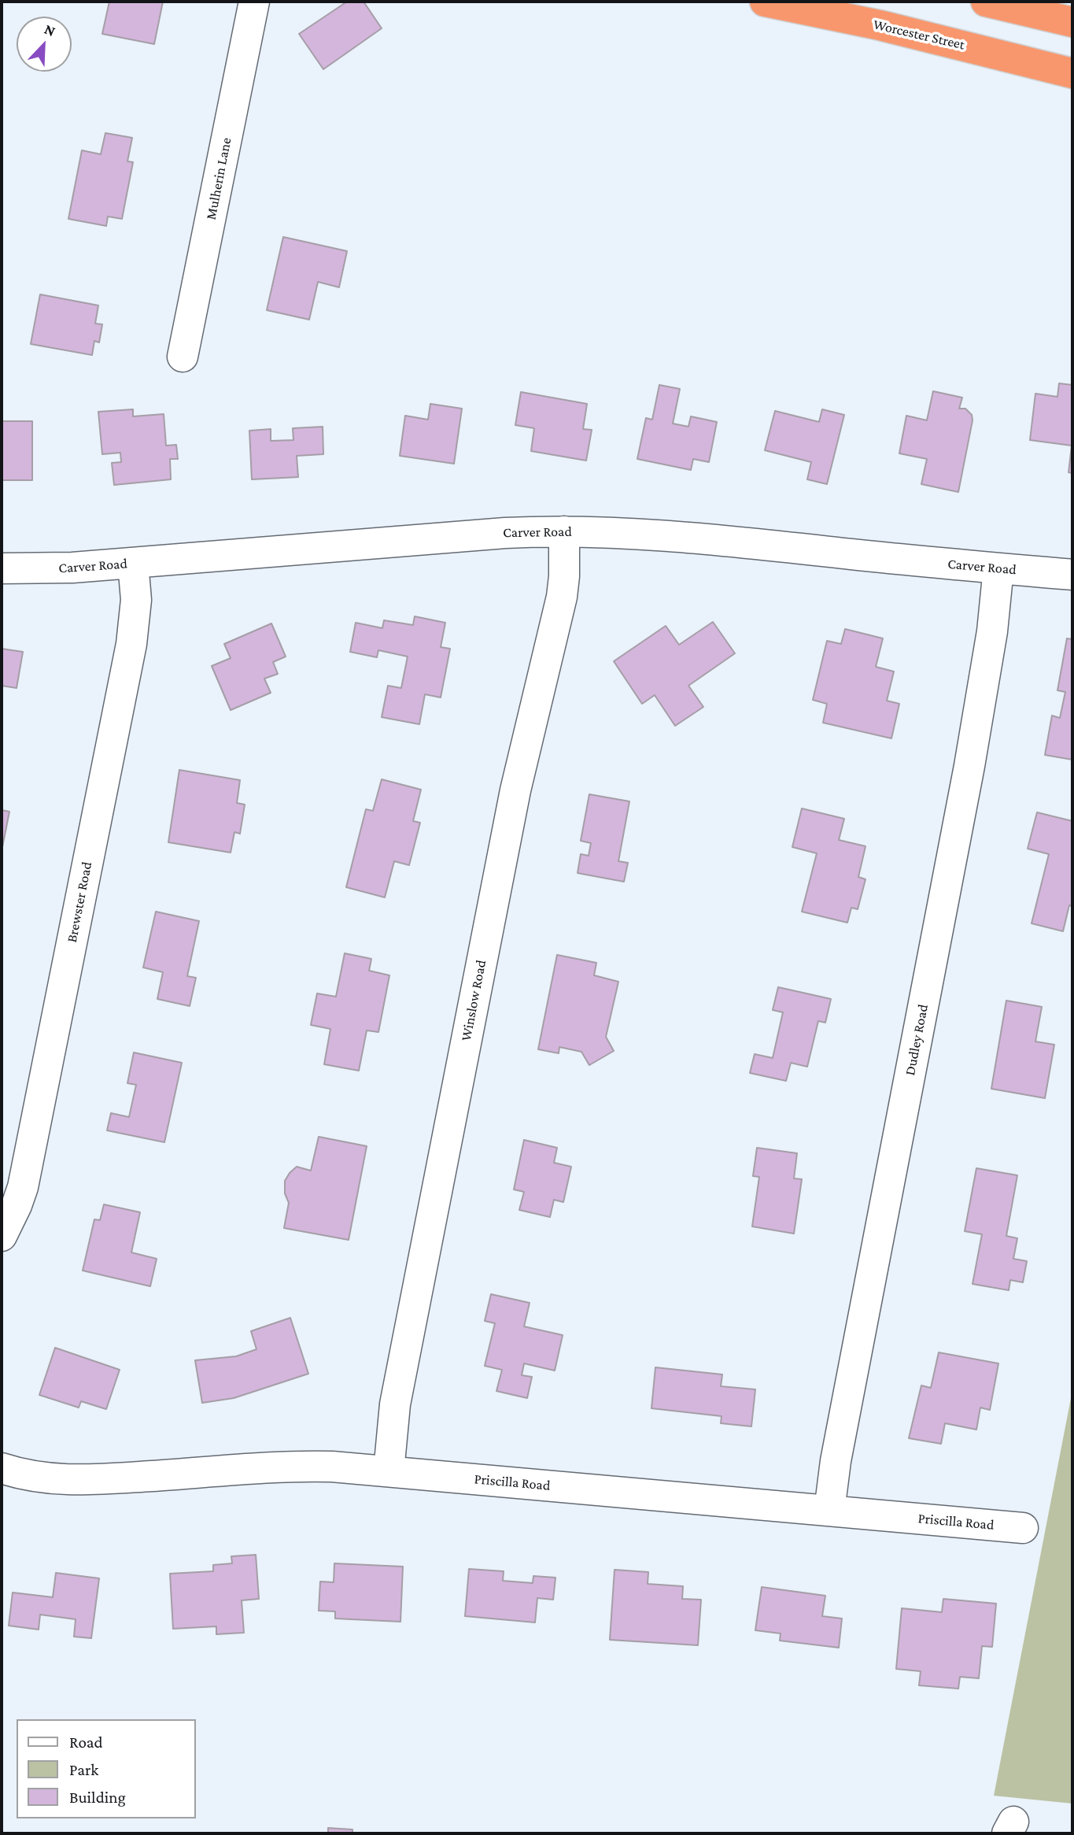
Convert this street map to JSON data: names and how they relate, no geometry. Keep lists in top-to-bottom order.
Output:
{
  "streets": {
    "highway": ["Worcester Street"],
    "street": [
      "Mulherin Lane",
      "Carver Road",
      "Brewster Road",
      "Winslow Road",
      "Dudley Road",
      "Priscilla Road"
    ]
  },
  "crossings": [
    ["Carver Road", "Brewster Road"],
    ["Carver Road", "Winslow Road"],
    ["Carver Road", "Dudley Road"],
    ["Winslow Road", "Priscilla Road"],
    ["Dudley Road", "Priscilla Road"]
  ],
  "legend": ["Road", "Park", "Building"],
  "north": "top right"
}
